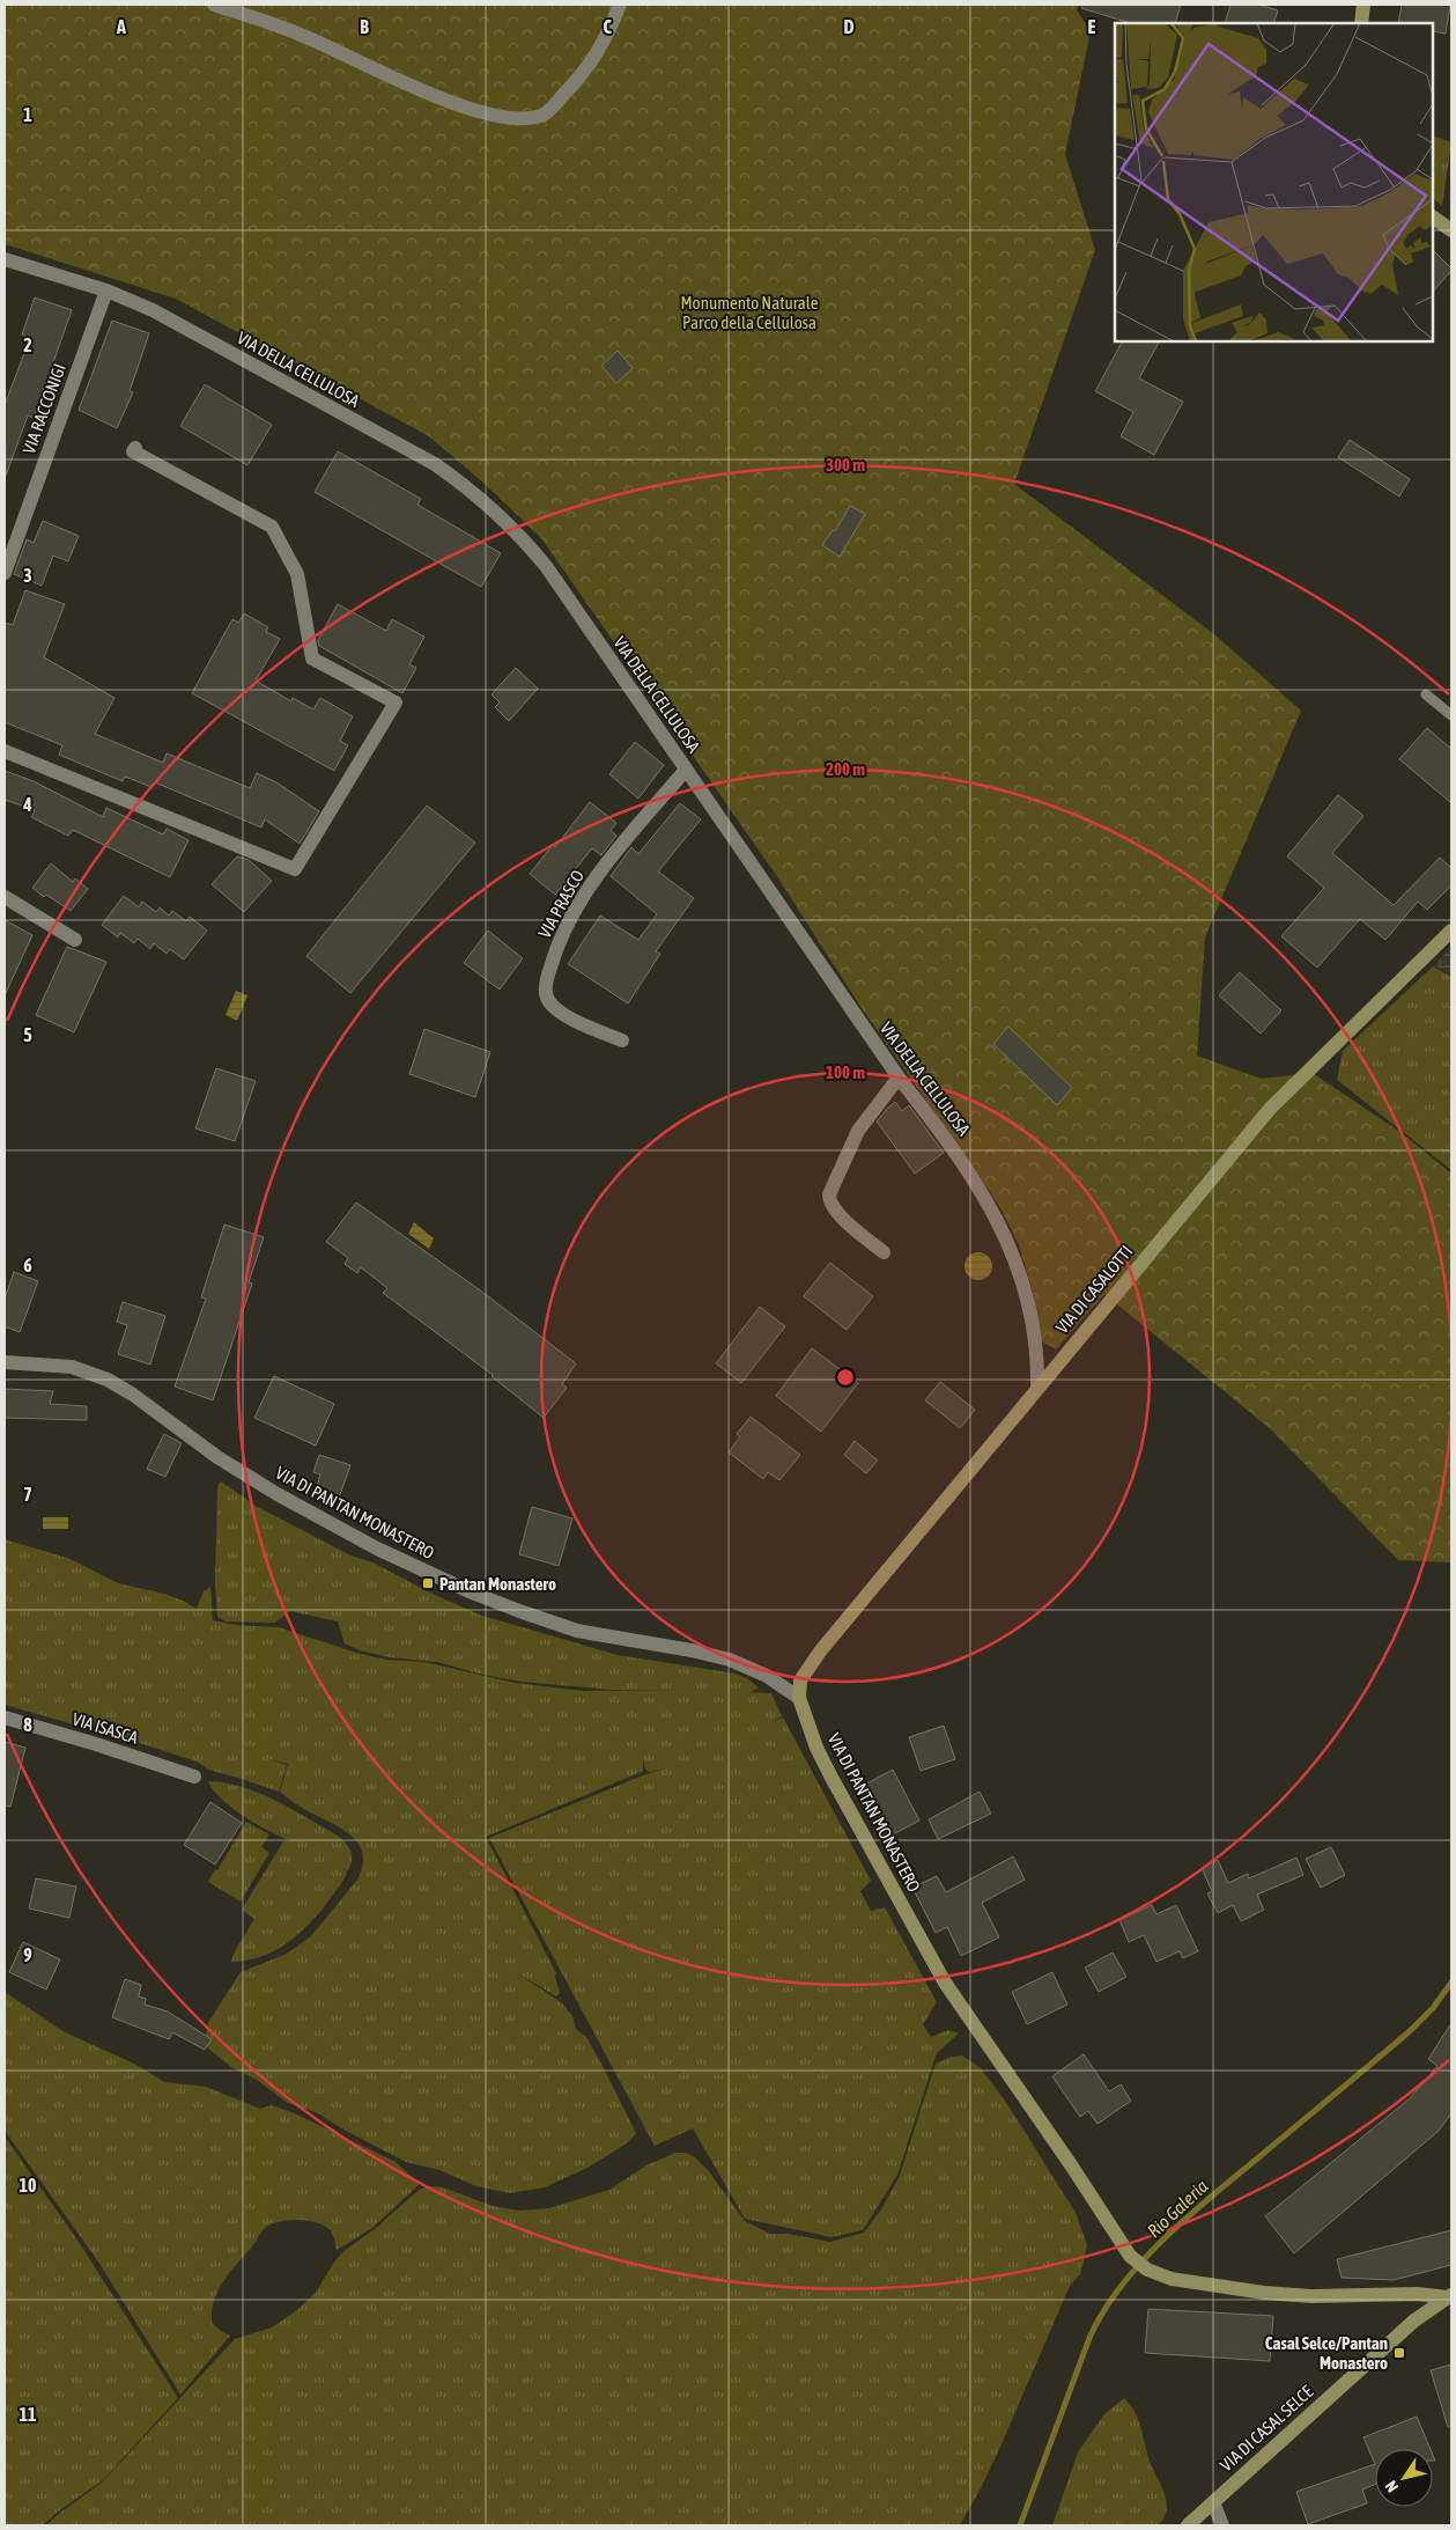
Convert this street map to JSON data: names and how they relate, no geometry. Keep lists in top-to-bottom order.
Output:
{
  "streets": {
    "street": [
      "VIA DELLA CELLULOSA",
      "VIA RACCONIGI",
      "VIA PRASCO",
      "VIA DI CASALOTTI",
      "VIA DI PANTAN MONASTERO",
      "VIA ISASCA",
      "VIA DI CASAL SELCE"
    ]
  },
  "crossings": [
    ["VIA DELLA CELLULOSA", "VIA RACCONIGI"],
    ["VIA DELLA CELLULOSA", "VIA PRASCO"],
    ["VIA DELLA CELLULOSA", "VIA DI CASALOTTI"],
    ["VIA DI CASALOTTI", "VIA DI PANTAN MONASTERO"],
    ["VIA DI PANTAN MONASTERO", "VIA DI CASAL SELCE"]
  ],
  "water": ["Rio Galeria"],
  "parks": ["Monumento Naturale Parco della Cellulosa"],
  "places": {
    "transit": ["Pantan Monastero", "Casal Selce/Pantan Monastero"]
  },
  "north": "bottom left",
  "grid": {
    "columns": [
      "A",
      "B",
      "C",
      "D",
      "E"
    ],
    "rows": [
      "1",
      "2",
      "3",
      "4",
      "5",
      "6",
      "7",
      "8",
      "9",
      "10",
      "11"
    ]
  },
  "rings": ["300 m", "200 m", "100 m"]
}
